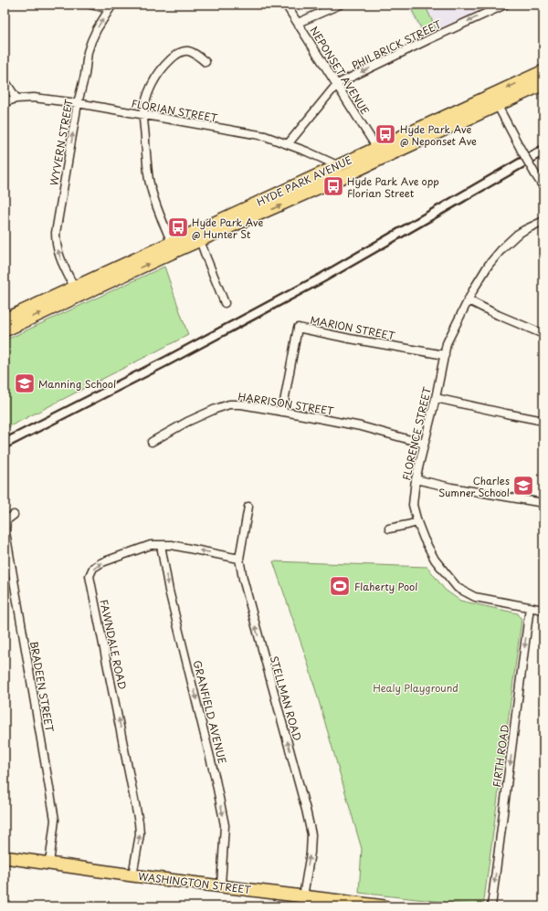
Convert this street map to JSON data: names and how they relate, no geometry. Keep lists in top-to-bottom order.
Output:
{
  "streets": {
    "main road": ["HYDE PARK AVENUE", "WASHINGTON STREET"],
    "street": [
      "PHILBRICK STREET",
      "NEPONSET AVENUE",
      "FLORIAN STREET",
      "WYVERN STREET",
      "MARION STREET",
      "HARRISON STREET",
      "FLORENCE STREET",
      "FAWNDALE ROAD",
      "BRADEEN STREET",
      "STELLMAN ROAD",
      "GRANFIELD AVENUE",
      "FIRTH ROAD"
    ]
  },
  "crossings": [
    ["PHILBRICK STREET", "NEPONSET AVENUE"],
    ["NEPONSET AVENUE", "HYDE PARK AVENUE"],
    ["FLORIAN STREET", "WYVERN STREET"],
    ["FLORIAN STREET", "HYDE PARK AVENUE"],
    ["WYVERN STREET", "HYDE PARK AVENUE"],
    ["MARION STREET", "HARRISON STREET"],
    ["MARION STREET", "FLORENCE STREET"],
    ["HARRISON STREET", "FLORENCE STREET"],
    ["FLORENCE STREET", "FIRTH ROAD"],
    ["FAWNDALE ROAD", "STELLMAN ROAD"],
    ["FAWNDALE ROAD", "GRANFIELD AVENUE"],
    ["FAWNDALE ROAD", "WASHINGTON STREET"],
    ["BRADEEN STREET", "WASHINGTON STREET"],
    ["STELLMAN ROAD", "WASHINGTON STREET"],
    ["GRANFIELD AVENUE", "WASHINGTON STREET"]
  ],
  "one_way": [
    "PHILBRICK STREET",
    "WYVERN STREET",
    "STELLMAN ROAD",
    "GRANFIELD AVENUE",
    "FIRTH ROAD"
  ],
  "parks": ["Healy Playground"],
  "places": {
    "bus stop": ["Hyde Park Ave @ Neponset Ave", "Hyde Park Ave opp Florian Street", "Hyde Park Ave @ Hunter St"],
    "school or university": ["Manning School", "Charles Sumner School"],
    "sports": ["Flaherty Pool"]
  }
}
